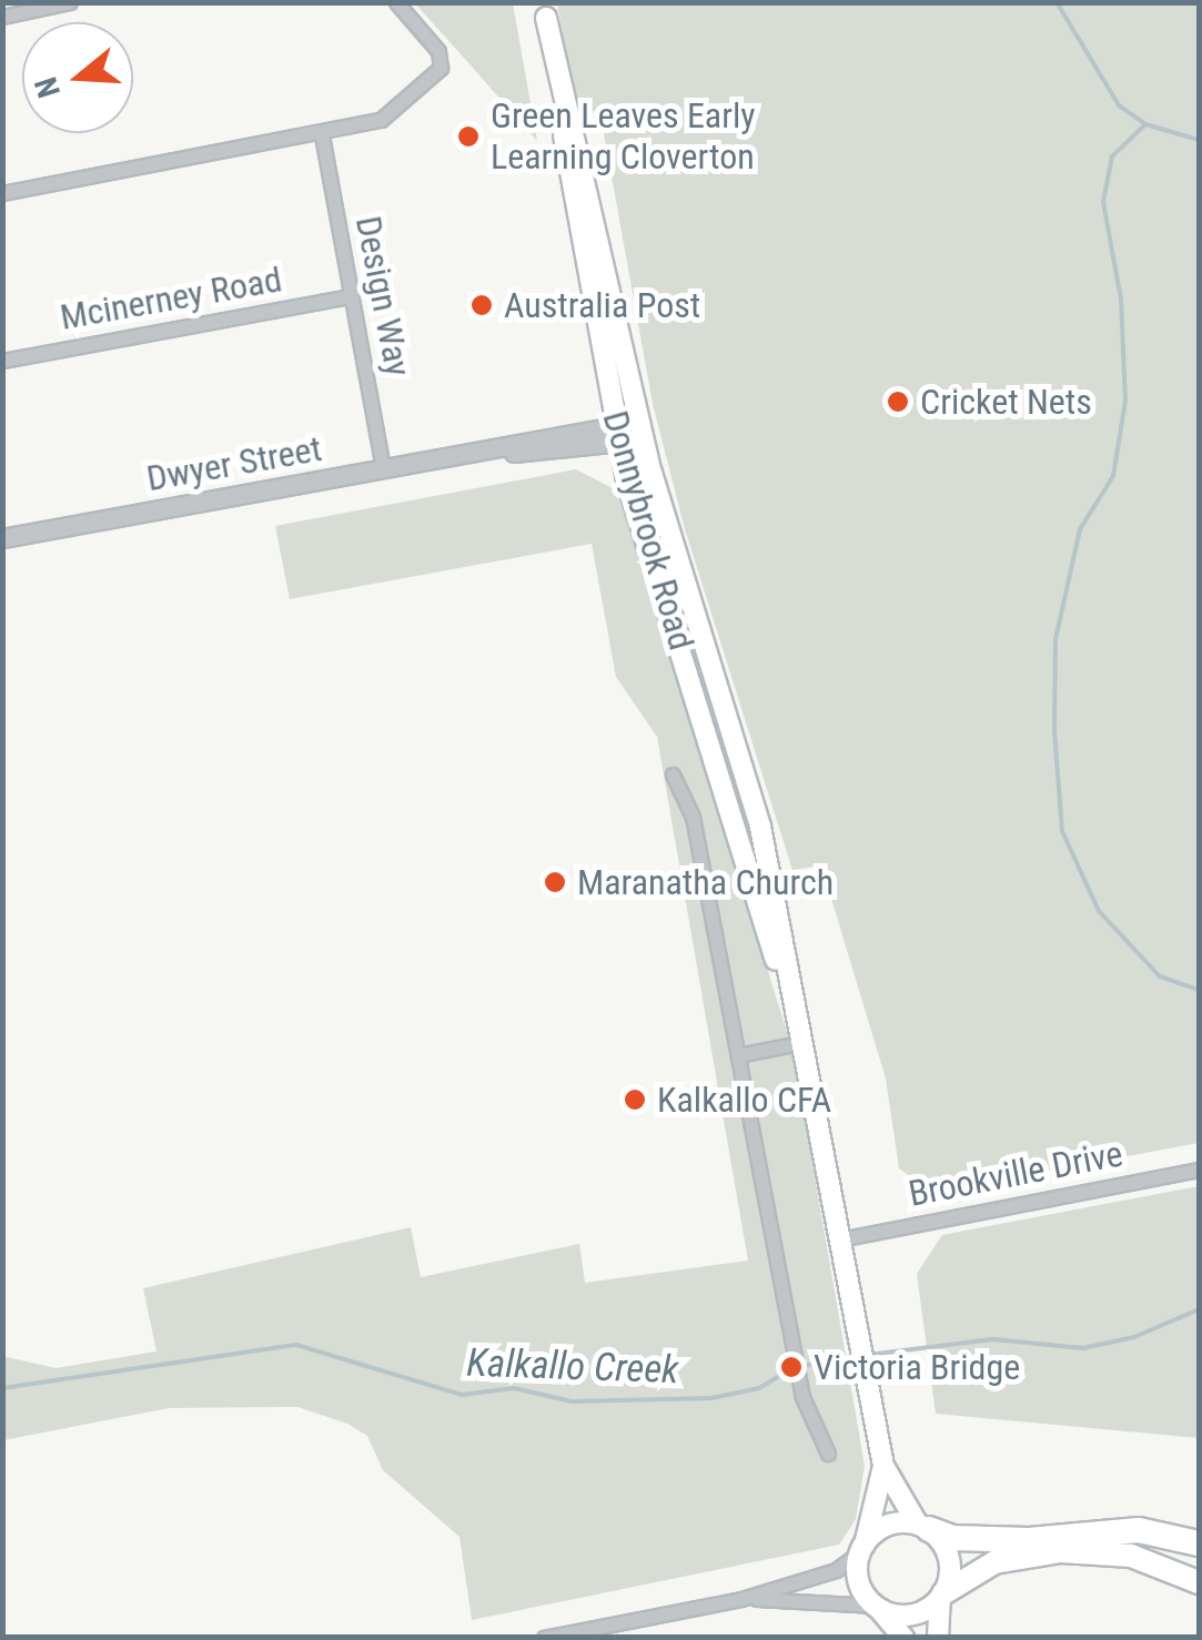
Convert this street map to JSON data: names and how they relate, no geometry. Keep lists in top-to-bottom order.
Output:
{
  "streets": {
    "main road": ["Donnybrook Road"],
    "street": [
      "Design Way",
      "Mcinerney Road",
      "Dwyer Street",
      "Brookville Drive"
    ]
  },
  "crossings": [
    ["Design Way", "Mcinerney Road"],
    ["Design Way", "Dwyer Street"],
    ["Dwyer Street", "Donnybrook Road"],
    ["Donnybrook Road", "Brookville Drive"]
  ],
  "water": ["Kalkallo Creek"],
  "places": [
    "Green Leaves Early Learning Cloverton",
    "Australia Post",
    "Cricket Nets",
    "Maranatha Church",
    "Kalkallo CFA",
    "Victoria Bridge"
  ],
  "north": "left"
}
